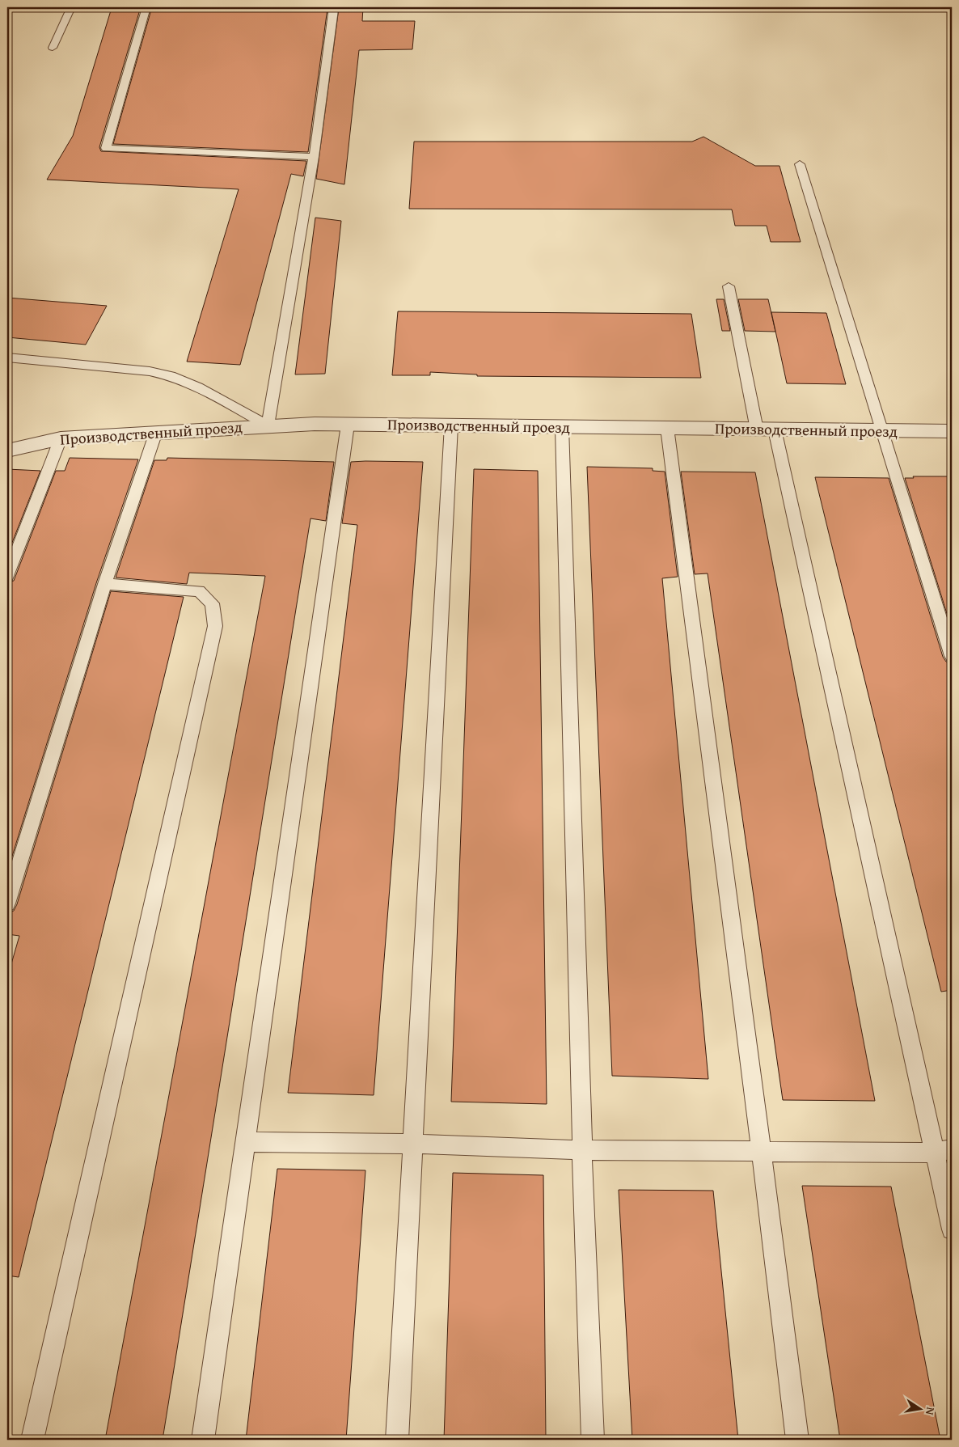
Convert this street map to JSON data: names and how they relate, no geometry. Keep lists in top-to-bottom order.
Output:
{
  "streets": {
    "street": ["Производственный проезд"]
  },
  "north": "right"
}
